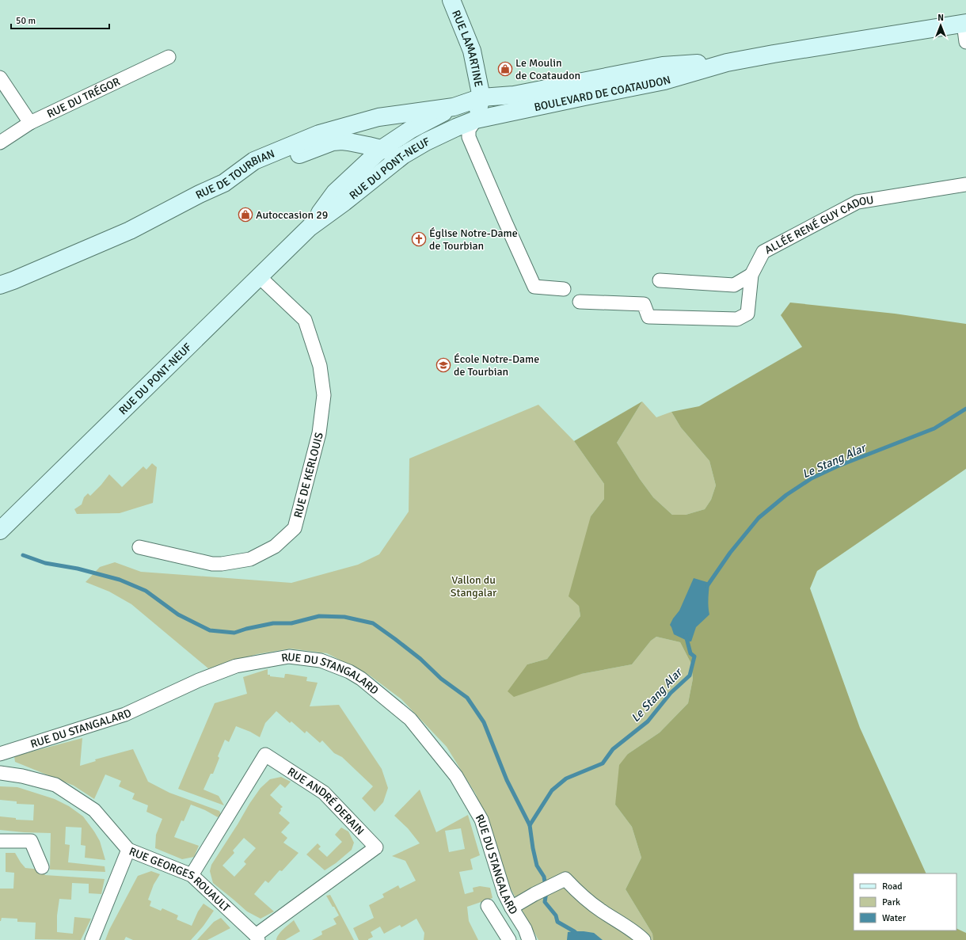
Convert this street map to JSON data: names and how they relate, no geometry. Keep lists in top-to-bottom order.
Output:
{
  "streets": {
    "main road": [
      "RUE LAMARTINE",
      "BOULEVARD DE COATAUDON",
      "RUE DU PONT-NEUF",
      "RUE DE TOURBIAN"
    ],
    "street": [
      "RUE DU TRÉGOR",
      "ALLÉE RENÉ GUY CADOU",
      "RUE DE KERLOUIS",
      "RUE DU STANGALARD",
      "RUE ANDRÉ DERAIN",
      "RUE GEORGES ROUAULT"
    ]
  },
  "crossings": [
    ["RUE LAMARTINE", "BOULEVARD DE COATAUDON"],
    ["RUE LAMARTINE", "RUE DE TOURBIAN"],
    ["BOULEVARD DE COATAUDON", "RUE DU PONT-NEUF"],
    ["BOULEVARD DE COATAUDON", "RUE DE TOURBIAN"],
    ["RUE DU PONT-NEUF", "RUE DE TOURBIAN"],
    ["RUE DU PONT-NEUF", "RUE DE KERLOUIS"],
    ["RUE ANDRÉ DERAIN", "RUE GEORGES ROUAULT"]
  ],
  "water": ["Le Stang Alar"],
  "parks": ["Vallon du Stangalar"],
  "places": {
    "shop": ["Le Moulin de Coataudon", "Autoccasion 29"],
    "church": ["Église Notre-Dame de Tourbian"],
    "school or university": ["École Notre-Dame de Tourbian"]
  },
  "legend": ["Road", "Park", "Water"],
  "scale_bar": "50 m",
  "north": "top"
}
